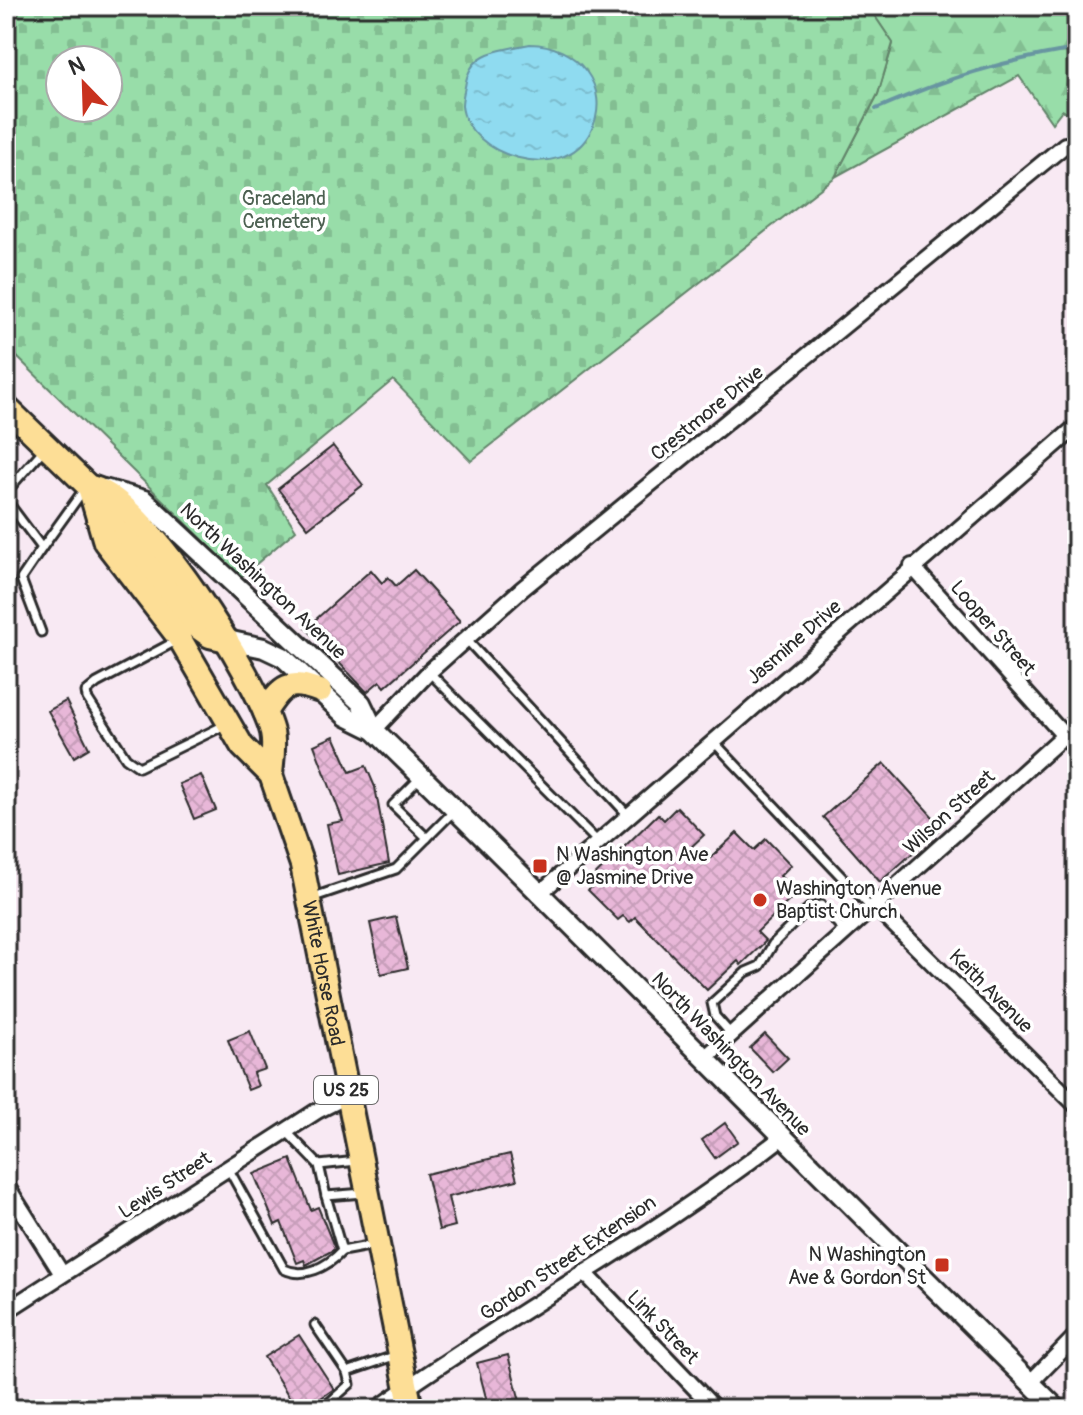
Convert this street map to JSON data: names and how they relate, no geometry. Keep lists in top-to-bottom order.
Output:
{
  "streets": {
    "highway": ["White Horse Road", "US 25"],
    "main road": ["North Washington Avenue"],
    "street": [
      "Crestmore Drive",
      "Looper Street",
      "Jasmine Drive",
      "Wilson Street",
      "Keith Avenue",
      "Lewis Street",
      "Gordon Street Extension",
      "Link Street"
    ]
  },
  "crossings": [
    ["Crestmore Drive", "North Washington Avenue"],
    ["North Washington Avenue", "Jasmine Drive"],
    ["North Washington Avenue", "Wilson Street"],
    ["North Washington Avenue", "White Horse Road"],
    ["North Washington Avenue", "Gordon Street Extension"],
    ["Looper Street", "Jasmine Drive"],
    ["Looper Street", "Wilson Street"],
    ["Wilson Street", "Keith Avenue"],
    ["White Horse Road", "Lewis Street"],
    ["White Horse Road", "Gordon Street Extension"],
    ["Gordon Street Extension", "Link Street"]
  ],
  "parks": ["Graceland Cemetery"],
  "places": {
    "transit": ["N Washington Ave @ Jasmine Drive", "N Washington Ave & Gordon St"],
    "other": ["Washington Avenue Baptist Church"]
  },
  "north": "top left"
}
